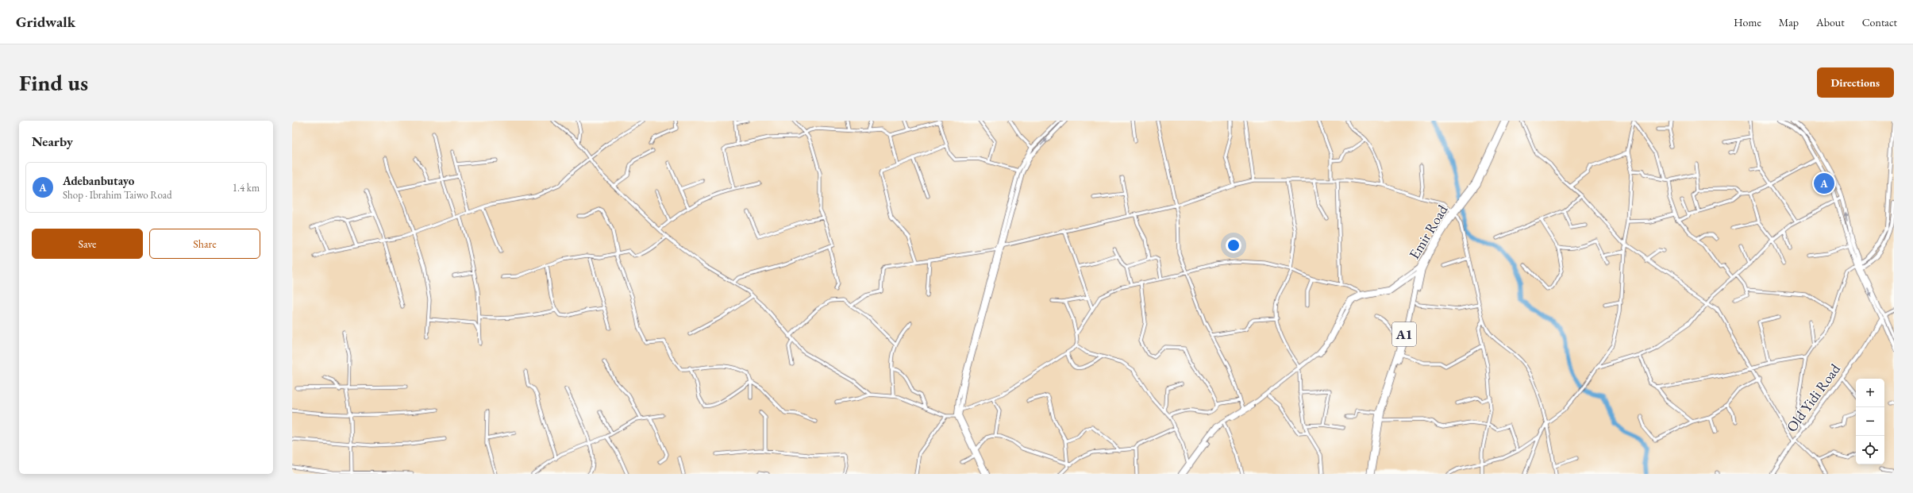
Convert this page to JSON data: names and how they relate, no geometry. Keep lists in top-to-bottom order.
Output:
{
  "streets": {
    "highway": ["Emir Road", "A1"],
    "main road": ["Old Yidi Road"]
  },
  "page": {
    "header": "Gridwalk",
    "nav": [
      "Home",
      "Map",
      "About",
      "Contact"
    ],
    "buttons": [
      "Directions",
      ["Save", "Share"]
    ],
    "title": "Find us",
    "heading": "Nearby",
    "list": [
      {
        "mark": "A",
        "name": "Adebanbutayo",
        "note": "Shop · Ibrahim Taiwo Road",
        "value": "1.4 km"
      }
    ],
    "pins": "A",
    "map_buttons": ["+", "−"]
  }
}
